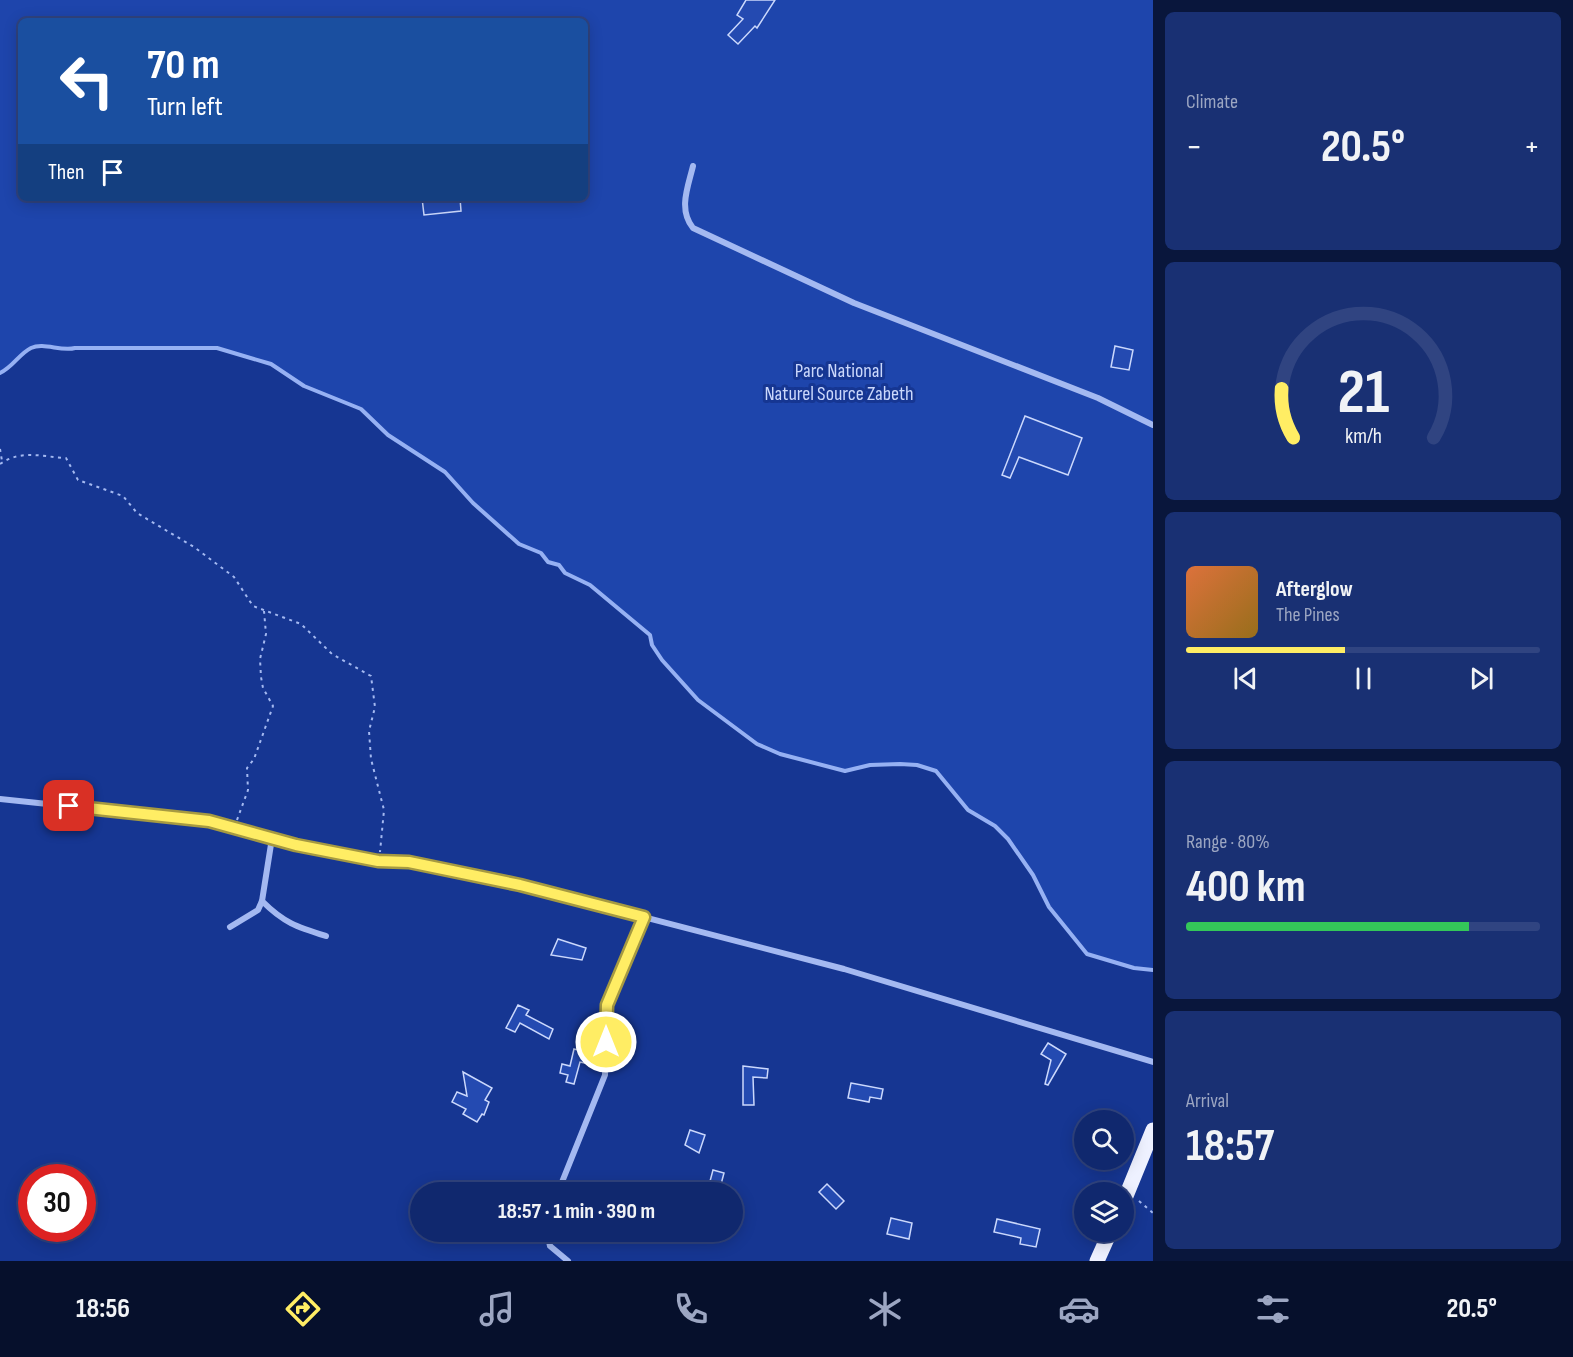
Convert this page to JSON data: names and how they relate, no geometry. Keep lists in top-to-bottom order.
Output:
{
  "parks": ["Parc National Naturel Source Zabeth"],
  "page": {
    "tile": [
      "Climate",
      ["Range · 80%", "400 km"],
      ["Arrival", "18:57"]
    ],
    "turn": ["70 m", "Turn left"],
    "heat": ["−", "20.5°", "+"],
    "then": "Then",
    "song": ["Afterglow", "The Pines"],
    "limit": "30",
    "trip": "18:57 · 1 min · 390 m",
    "tabs": ["18:56", "20.5°"],
    "gauge": ["21", "km/h"]
  }
}
